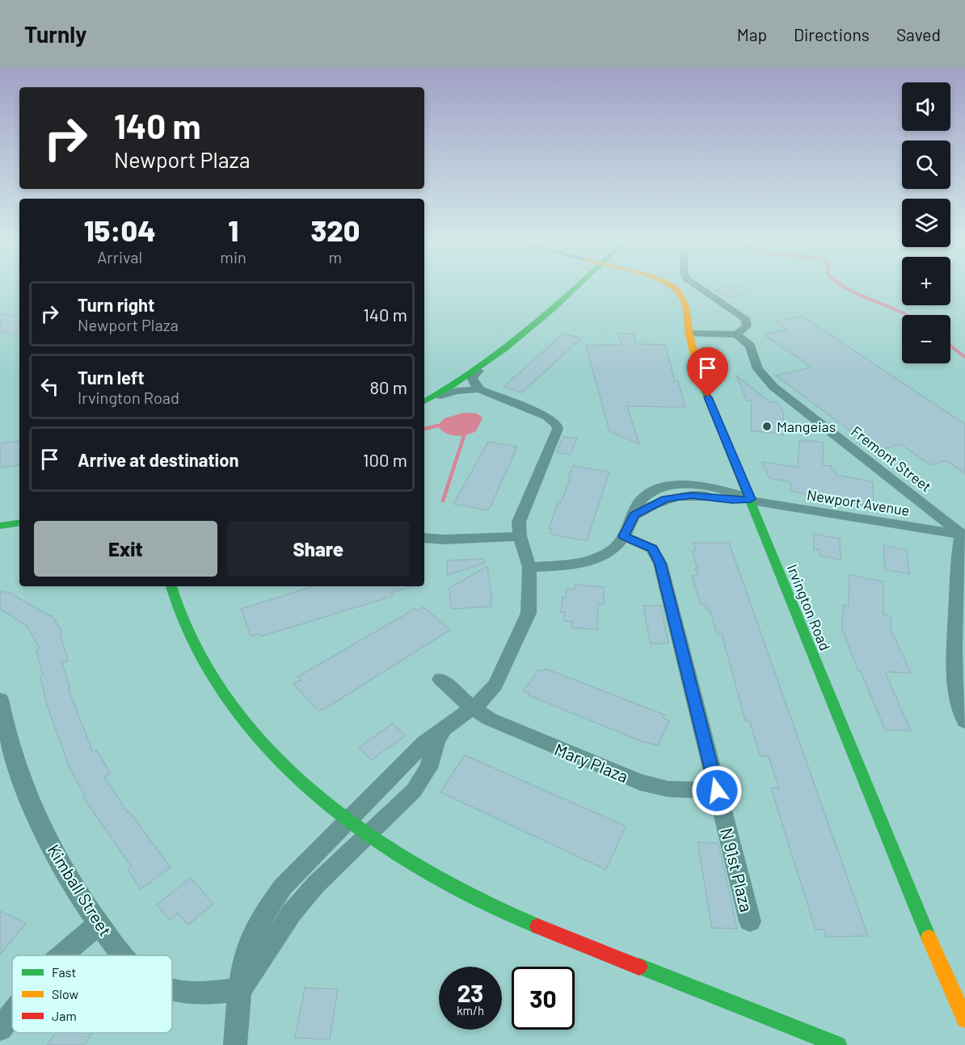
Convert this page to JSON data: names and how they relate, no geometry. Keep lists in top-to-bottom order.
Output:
{
  "streets": {
    "main road": ["Irvington Road"],
    "street": [
      "Fremont Street",
      "Newport Avenue",
      "Mary Plaza",
      "N 91st Plaza",
      "Kimball Street"
    ]
  },
  "crossings": [
    ["Fremont Street", "Newport Avenue"],
    ["Newport Avenue", "Irvington Road"],
    ["Newport Avenue", "N 91st Plaza"],
    ["Mary Plaza", "N 91st Plaza"]
  ],
  "places": ["Mangeias"],
  "legend": ["Fast", "Slow", "Jam"],
  "page": {
    "header": "Turnly",
    "nav": ["Map", "Directions", "Saved"],
    "map_buttons": ["+", "−"],
    "turn": ["140 m", "Newport Plaza"],
    "eta": [
      "15:04",
      "Arrival",
      "1",
      "min",
      "320",
      "m"
    ],
    "list": [
      {
        "name": "Turn right",
        "note": "Newport Plaza",
        "value": "140 m"
      },
      {
        "name": "Turn left",
        "note": "Irvington Road",
        "value": "80 m"
      },
      {
        "name": "Arrive at destination",
        "value": "100 m"
      }
    ],
    "buttons": ["Exit", "Share"],
    "speed": "23 km/h",
    "limit": "30"
  }
}
